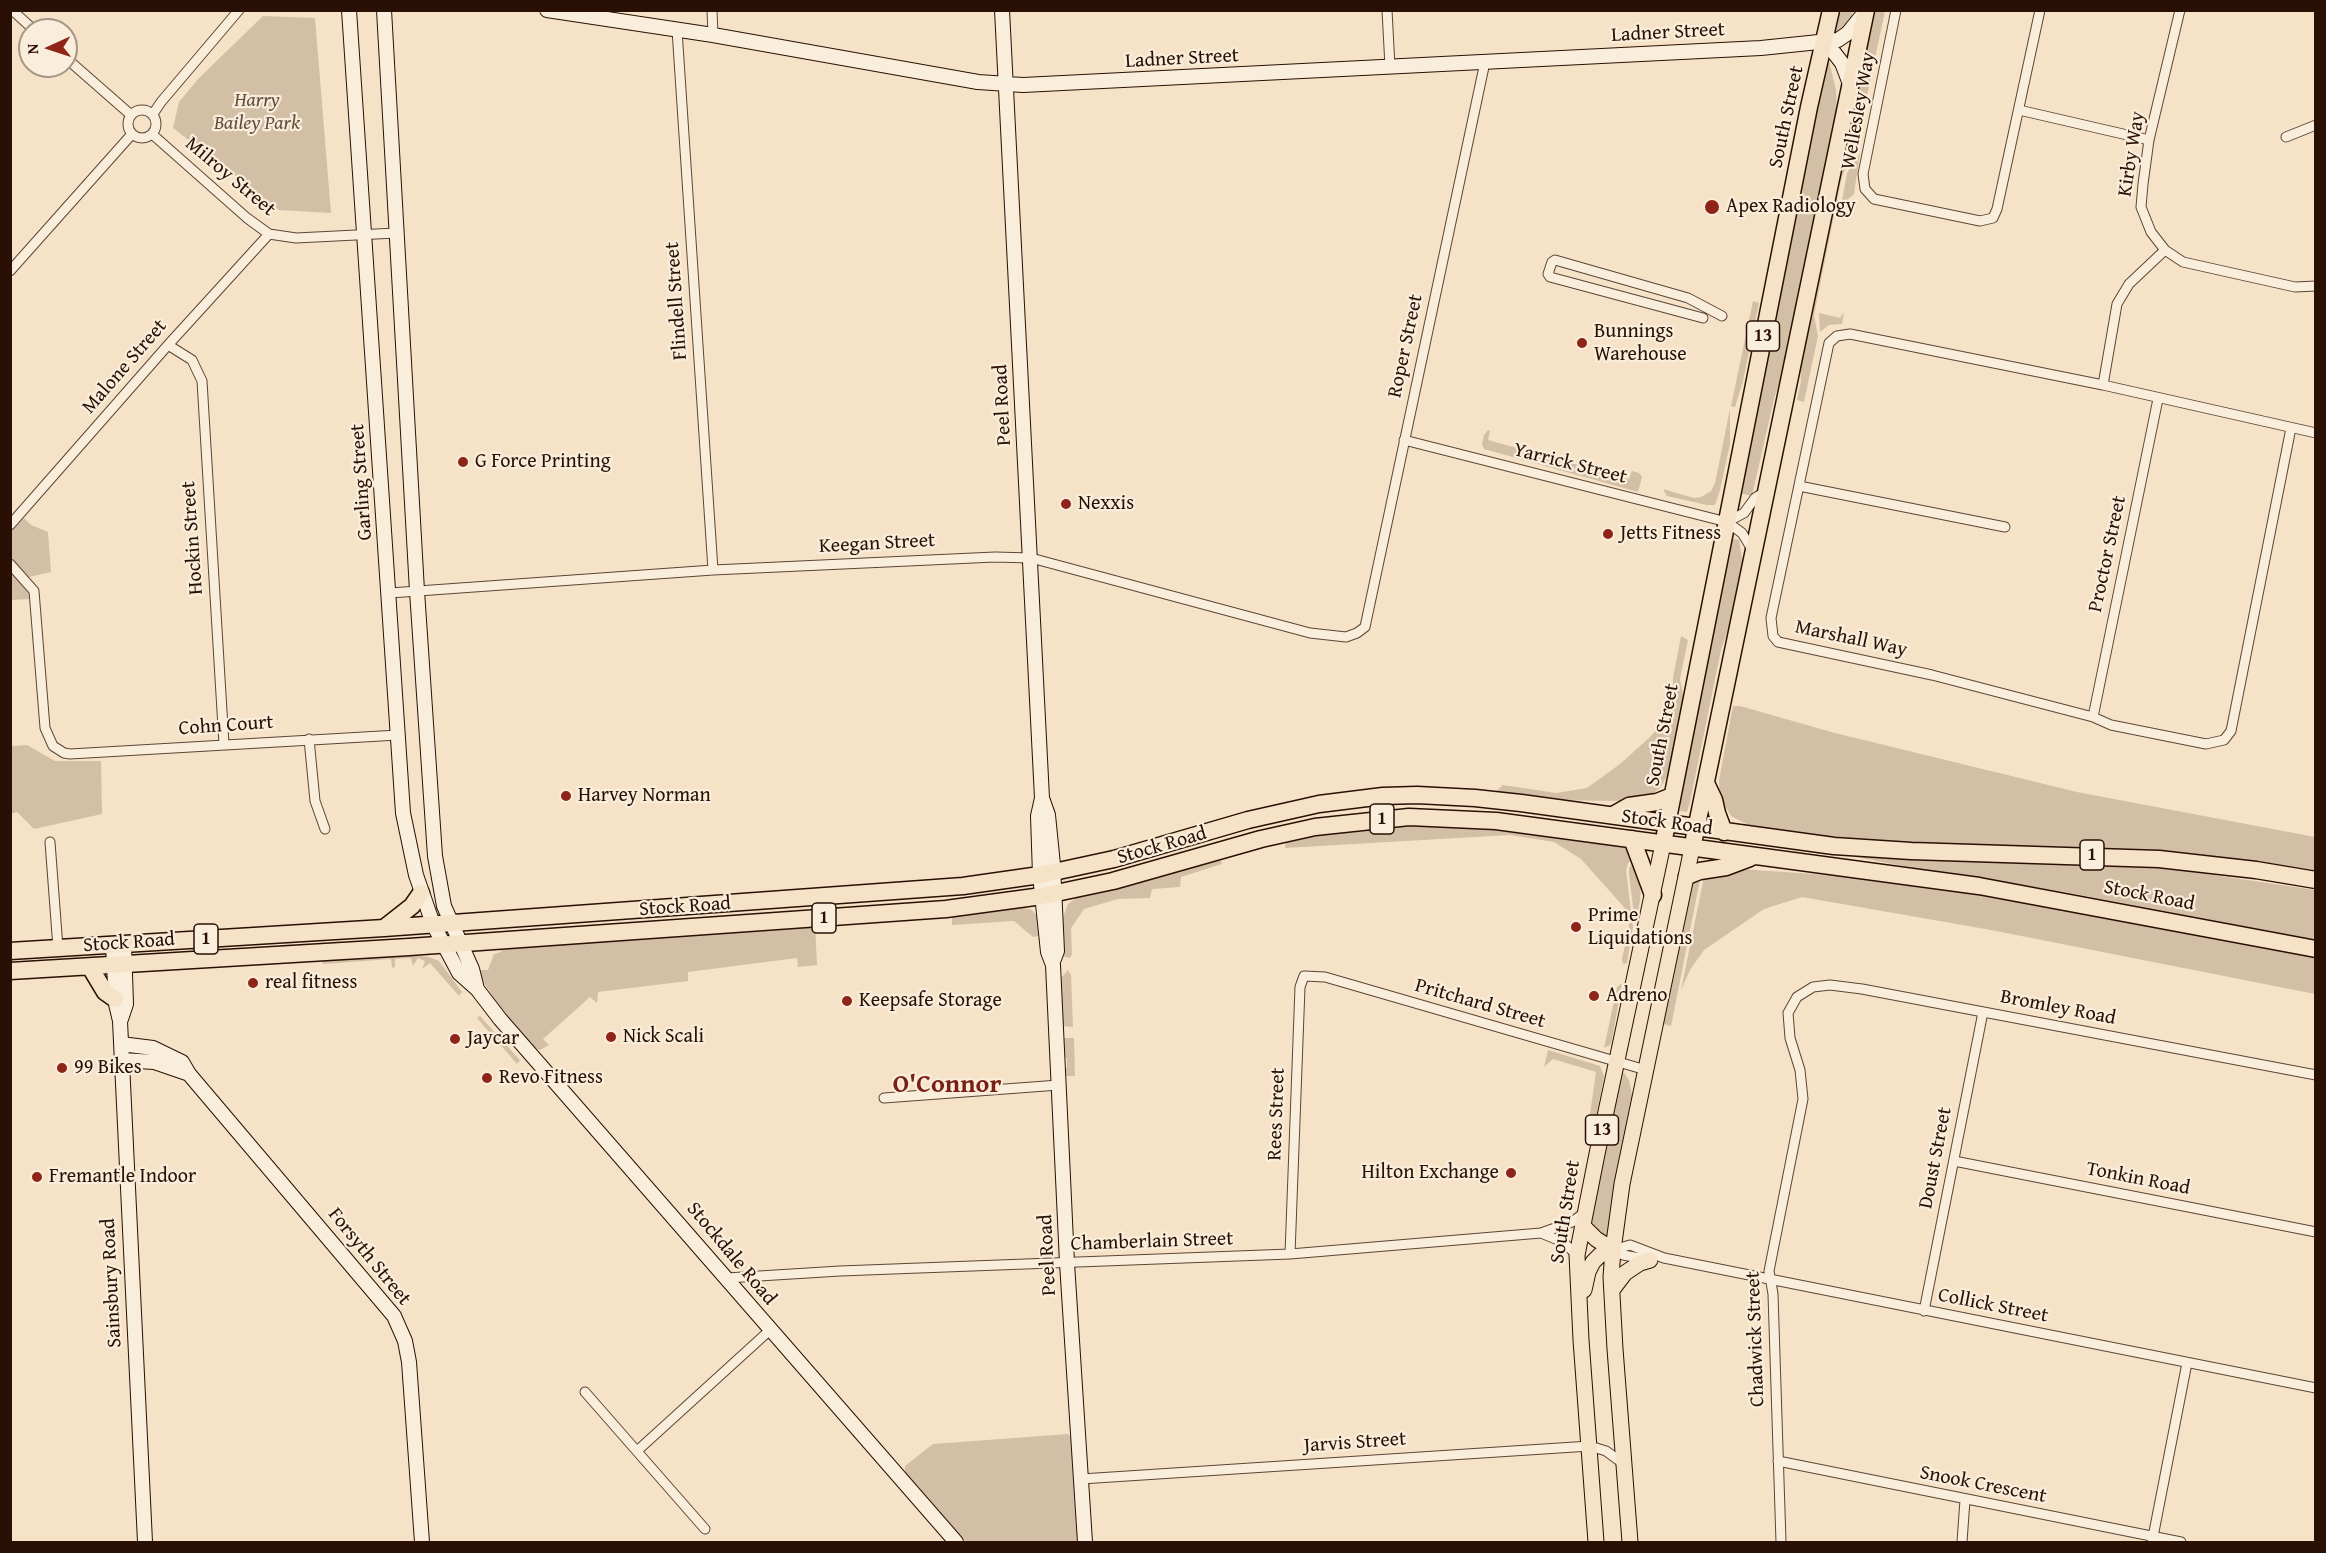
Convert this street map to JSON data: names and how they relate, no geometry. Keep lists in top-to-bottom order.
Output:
{
  "streets": {
    "highway": [
      "South Street",
      "13",
      "1",
      "Stock Road"
    ],
    "street": [
      "Ladner Street",
      "Wellesley Way",
      "Kirby Way",
      "Milroy Street",
      "Flindell Street",
      "Roper Street",
      "Malone Street",
      "Peel Road",
      "Yarrick Street",
      "Garling Street",
      "Hockin Street",
      "Keegan Street",
      "Proctor Street",
      "Marshall Way",
      "Cohn Court",
      "Pritchard Street",
      "Bromley Road",
      "Rees Street",
      "Doust Street",
      "Tonkin Road",
      "Chamberlain Street",
      "Stockdale Road",
      "Forsyth Street",
      "Sainsbury Road",
      "Collick Street",
      "Chadwick Street",
      "Jarvis Street",
      "Snook Crescent"
    ]
  },
  "crossings": [
    ["Ladner Street", "South Street"],
    ["Ladner Street", "Flindell Street"],
    ["Ladner Street", "13"],
    ["Ladner Street", "Roper Street"],
    ["Ladner Street", "Peel Road"],
    ["South Street", "Yarrick Street"],
    ["South Street", "Stock Road"],
    ["South Street", "Pritchard Street"],
    ["South Street", "Chamberlain Street"],
    ["South Street", "Jarvis Street"],
    ["Milroy Street", "Malone Street"],
    ["Milroy Street", "Garling Street"],
    ["Flindell Street", "Keegan Street"],
    ["13", "Stock Road"],
    ["13", "Pritchard Street"],
    ["13", "Collick Street"],
    ["13", "Jarvis Street"],
    ["Roper Street", "Yarrick Street"],
    ["Roper Street", "Keegan Street"],
    ["Malone Street", "Hockin Street"],
    ["Peel Road", "Keegan Street"],
    ["Peel Road", "Stock Road"],
    ["Peel Road", "Chamberlain Street"],
    ["Peel Road", "Jarvis Street"],
    ["Garling Street", "Keegan Street"],
    ["Garling Street", "Cohn Court"],
    ["Garling Street", "Stock Road"],
    ["Garling Street", "Stockdale Road"],
    ["Hockin Street", "Cohn Court"],
    ["Proctor Street", "Marshall Way"],
    ["Stock Road", "Stockdale Road"],
    ["Stock Road", "Sainsbury Road"],
    ["Pritchard Street", "Rees Street"],
    ["Bromley Road", "Doust Street"],
    ["Bromley Road", "Chadwick Street"],
    ["Rees Street", "Chamberlain Street"],
    ["Doust Street", "Tonkin Road"],
    ["Doust Street", "Collick Street"],
    ["Chamberlain Street", "Stockdale Road"],
    ["Forsyth Street", "Sainsbury Road"],
    ["Collick Street", "Chadwick Street"],
    ["Chadwick Street", "Snook Crescent"]
  ],
  "districts": ["O'Connor"],
  "parks": ["Harry Bailey Park"],
  "places": [
    "Apex Radiology",
    "Bunnings Warehouse",
    "G Force Printing",
    "Nexxis",
    "Jetts Fitness",
    "Harvey Norman",
    "Prime Liquidations",
    "real fitness",
    "Adreno",
    "Keepsafe Storage",
    "Nick Scali",
    "Jaycar",
    "99 Bikes",
    "Revo Fitness",
    "Hilton Exchange",
    "Fremantle Indoor"
  ],
  "north": "left"
}
